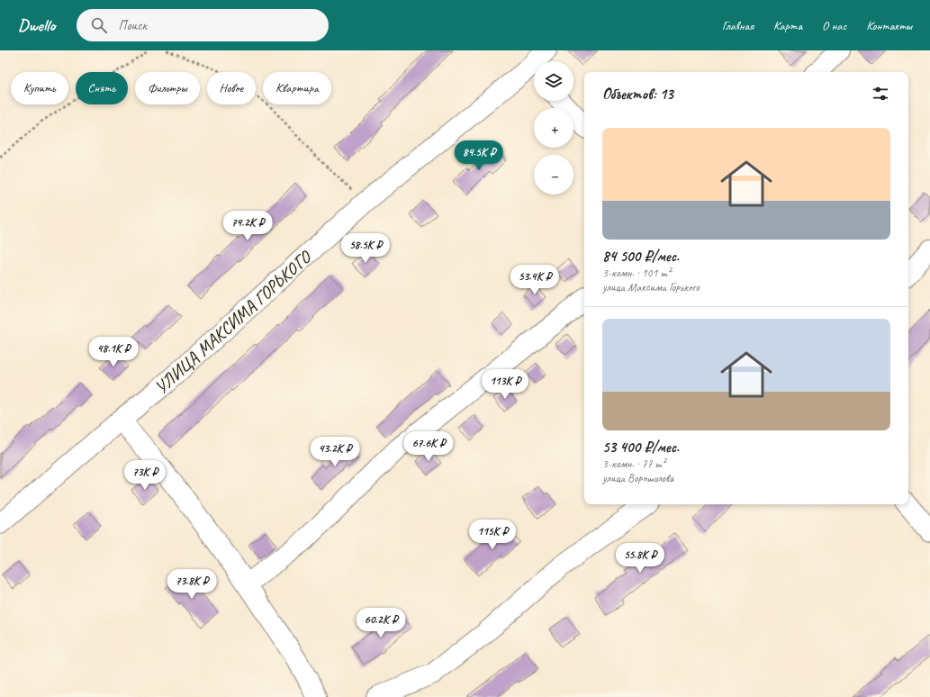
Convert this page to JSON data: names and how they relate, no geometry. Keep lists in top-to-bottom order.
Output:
{
  "streets": {
    "street": ["УЛИЦА МАКСИМА ГОРЬКОГО"]
  },
  "page": {
    "header": "Dwello",
    "search": "Поиск",
    "nav": [
      "Главная",
      "Карта",
      "О нас",
      "Контакты"
    ],
    "map_buttons": ["+", "−"],
    "chip": [
      "Купить",
      "Снять",
      "Фильтры",
      "Новое",
      "Квартира"
    ],
    "heading": "Объектов: 13",
    "list": [
      {
        "name": "84 500 ₽/мес.",
        "note": "3-комн. · 101 m² · улица Максима Горького"
      },
      {
        "name": "53 400 ₽/мес.",
        "note": "3-комн. · 77 m² · улица Ворошилова"
      }
    ],
    "price": [
      "84.5K ₽",
      "74.2K ₽",
      "58.5K ₽",
      "53.4K ₽",
      "48.1K ₽",
      "113K ₽",
      "67.6K ₽",
      "43.2K ₽",
      "73K ₽",
      "115K ₽",
      "55.8K ₽",
      "73.8K ₽",
      "60.2K ₽"
    ]
  }
}
